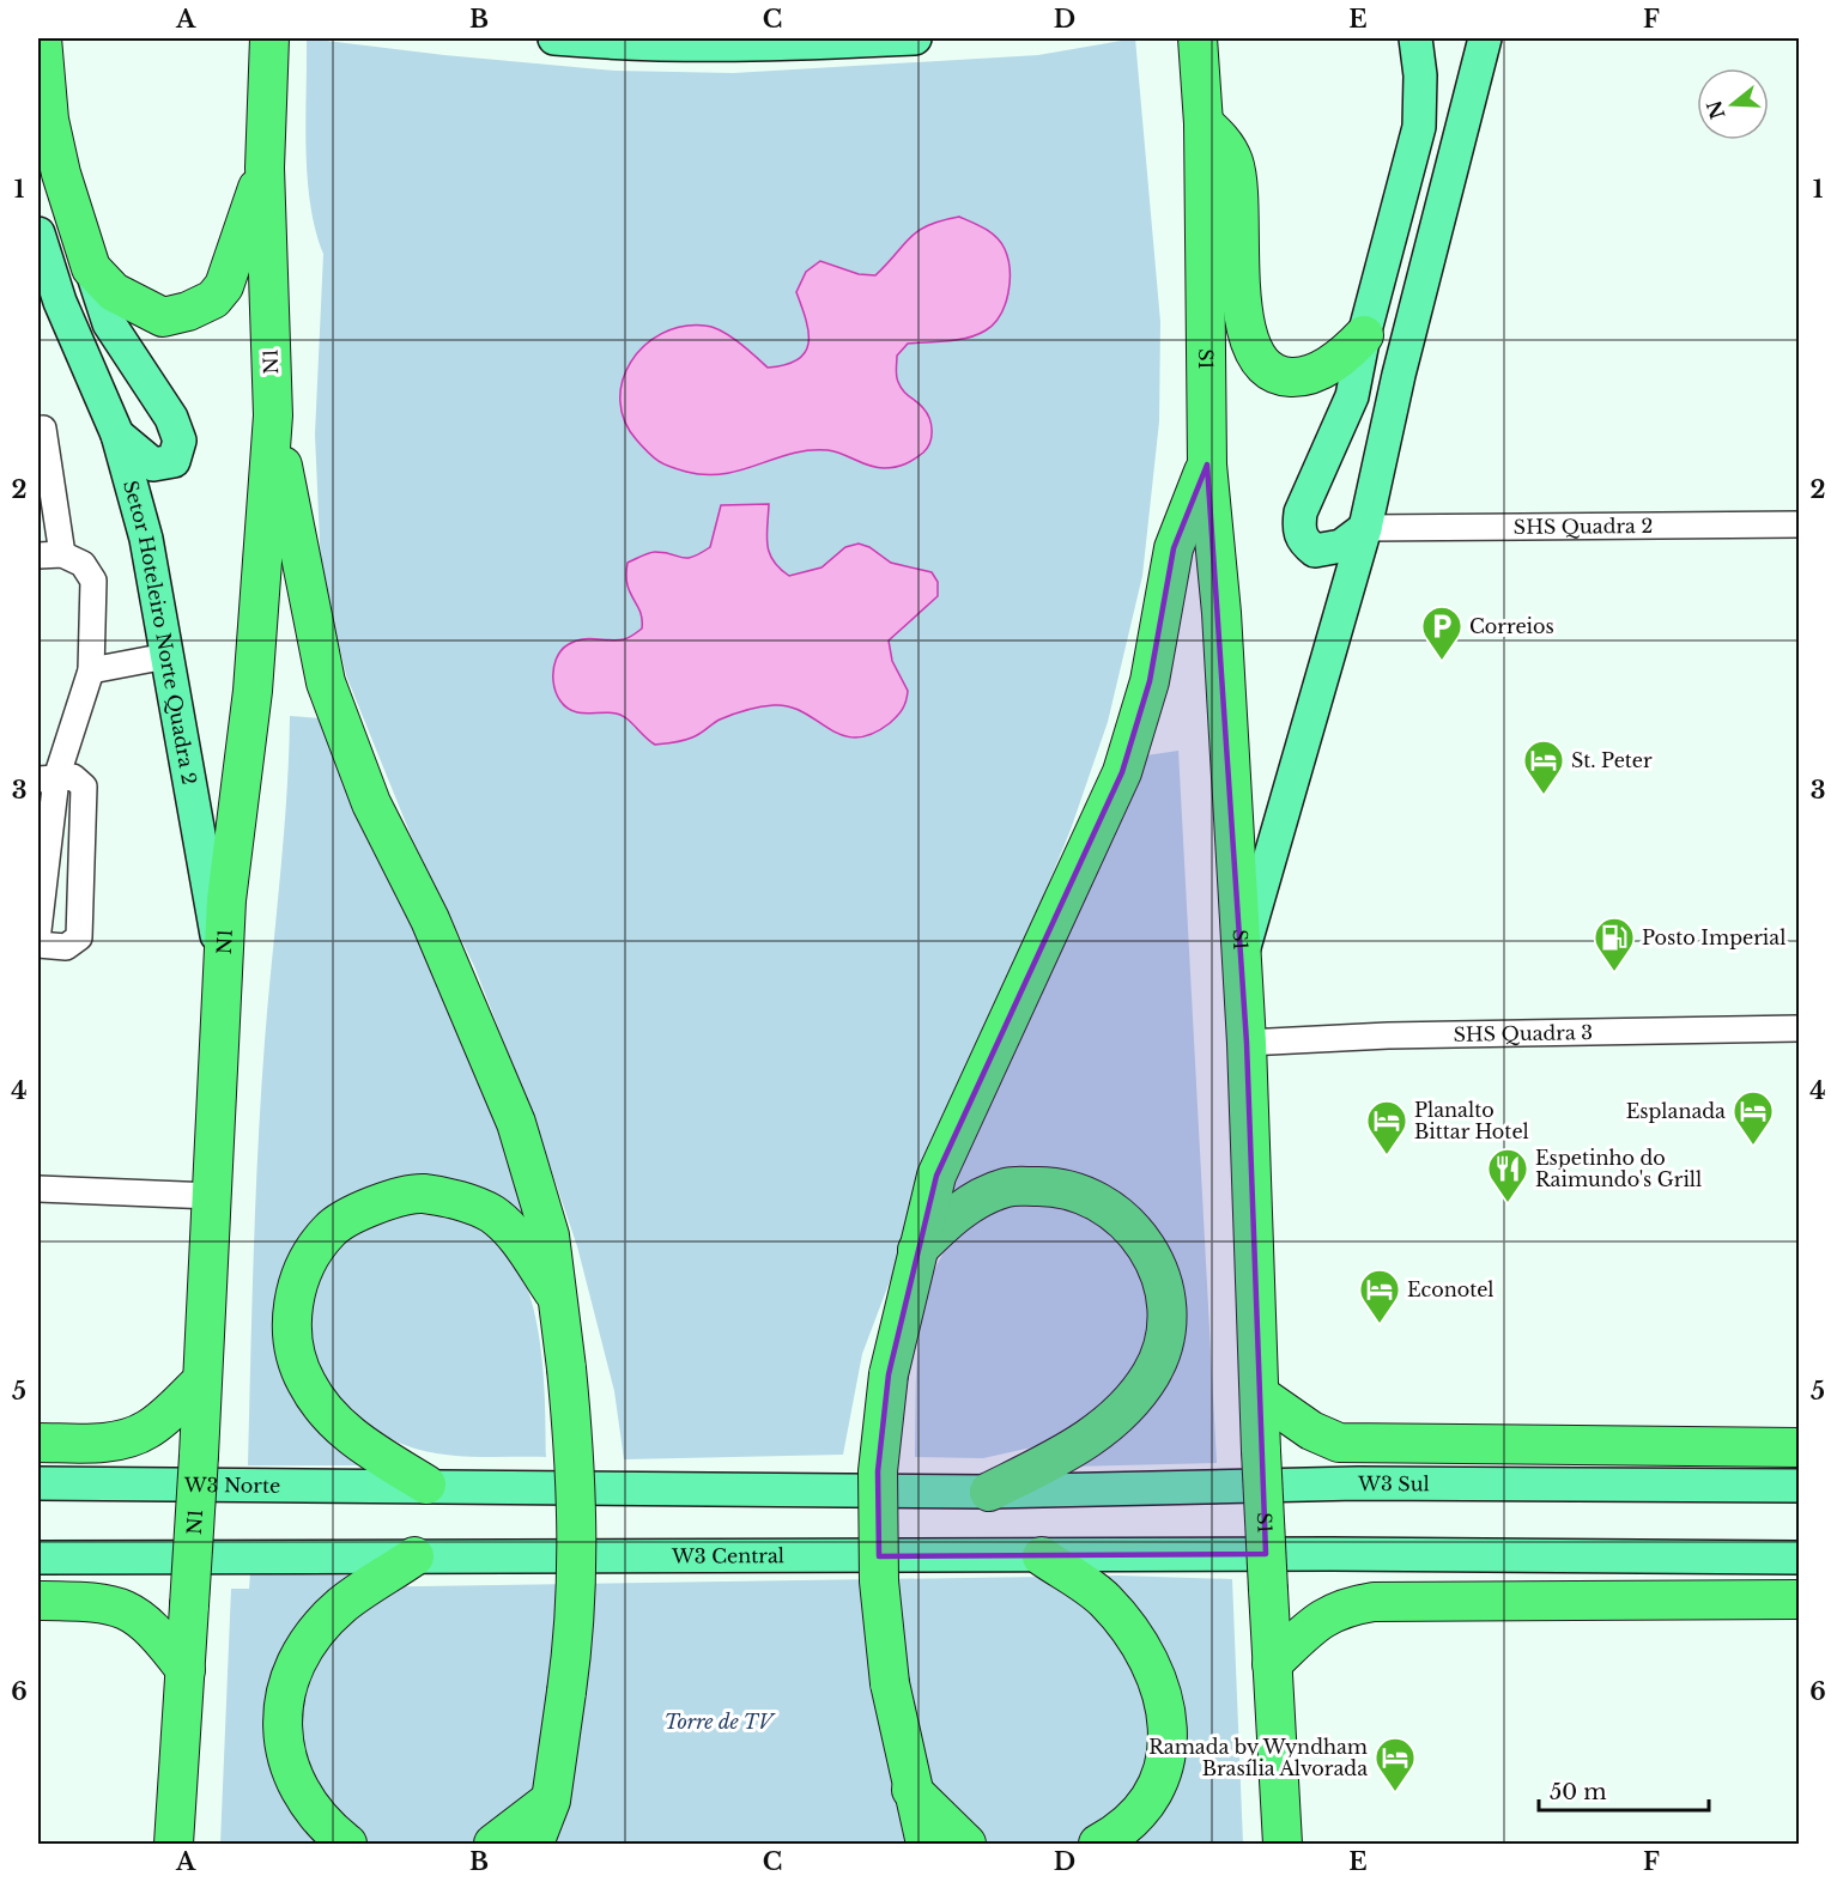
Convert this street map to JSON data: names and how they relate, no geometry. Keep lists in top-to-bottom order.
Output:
{
  "streets": {
    "highway": ["S1", "N1"],
    "main road": [
      "Setor Hoteleiro Norte Quadra 2",
      "W3 Norte",
      "W3 Sul",
      "W3 Central"
    ],
    "street": ["SHS Quadra 2", "SHS Quadra 3"]
  },
  "crossings": [
    ["S1", "SHS Quadra 3"],
    ["N1", "Setor Hoteleiro Norte Quadra 2"]
  ],
  "parks": ["Torre de TV"],
  "places": {
    "parking": ["Correios"],
    "hotel": [
      "St. Peter",
      "Esplanada",
      "Planalto Bittar Hotel",
      "Econotel",
      "Ramada by Wyndham Brasília Alvorada"
    ],
    "fuel station": ["Posto Imperial"],
    "restaurant": ["Espetinho do Raimundo's Grill"]
  },
  "scale_bar": "50 m",
  "north": "left",
  "grid": {
    "columns": [
      "A",
      "B",
      "C",
      "D",
      "E",
      "F"
    ],
    "rows": [
      "1",
      "2",
      "3",
      "4",
      "5",
      "6"
    ]
  }
}
